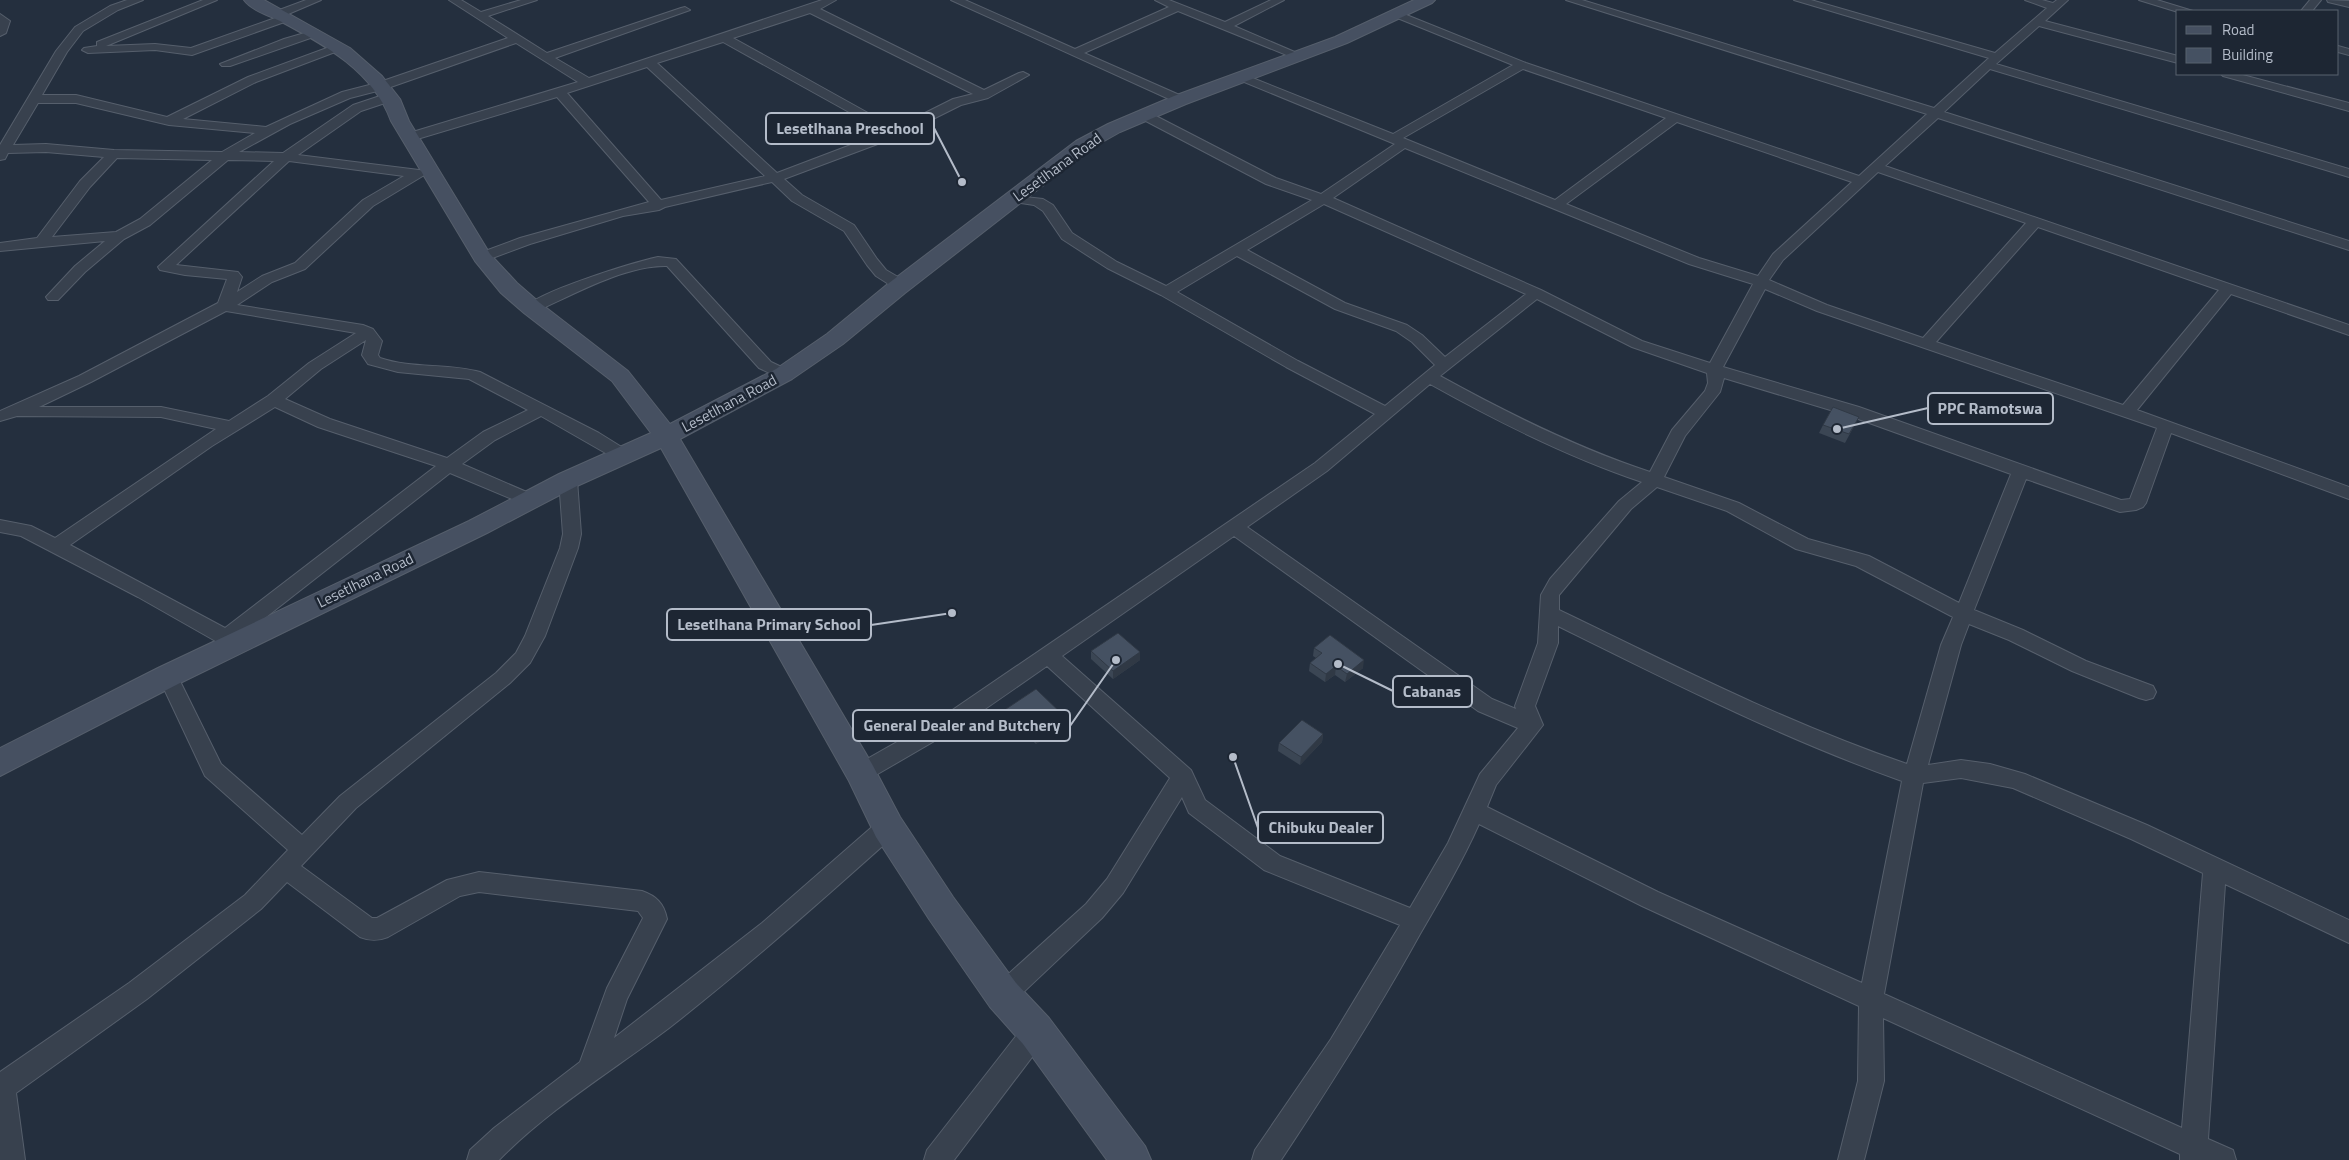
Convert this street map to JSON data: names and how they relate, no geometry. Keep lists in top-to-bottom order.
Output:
{
  "streets": {
    "street": ["Lesetlhana Road"]
  },
  "places": [
    "Lesetlhana Preschool",
    "PPC Ramotswa",
    "Lesetlhana Primary School",
    "General Dealer and Butchery",
    "Cabanas",
    "Chibuku Dealer"
  ],
  "legend": ["Road", "Building"]
}
